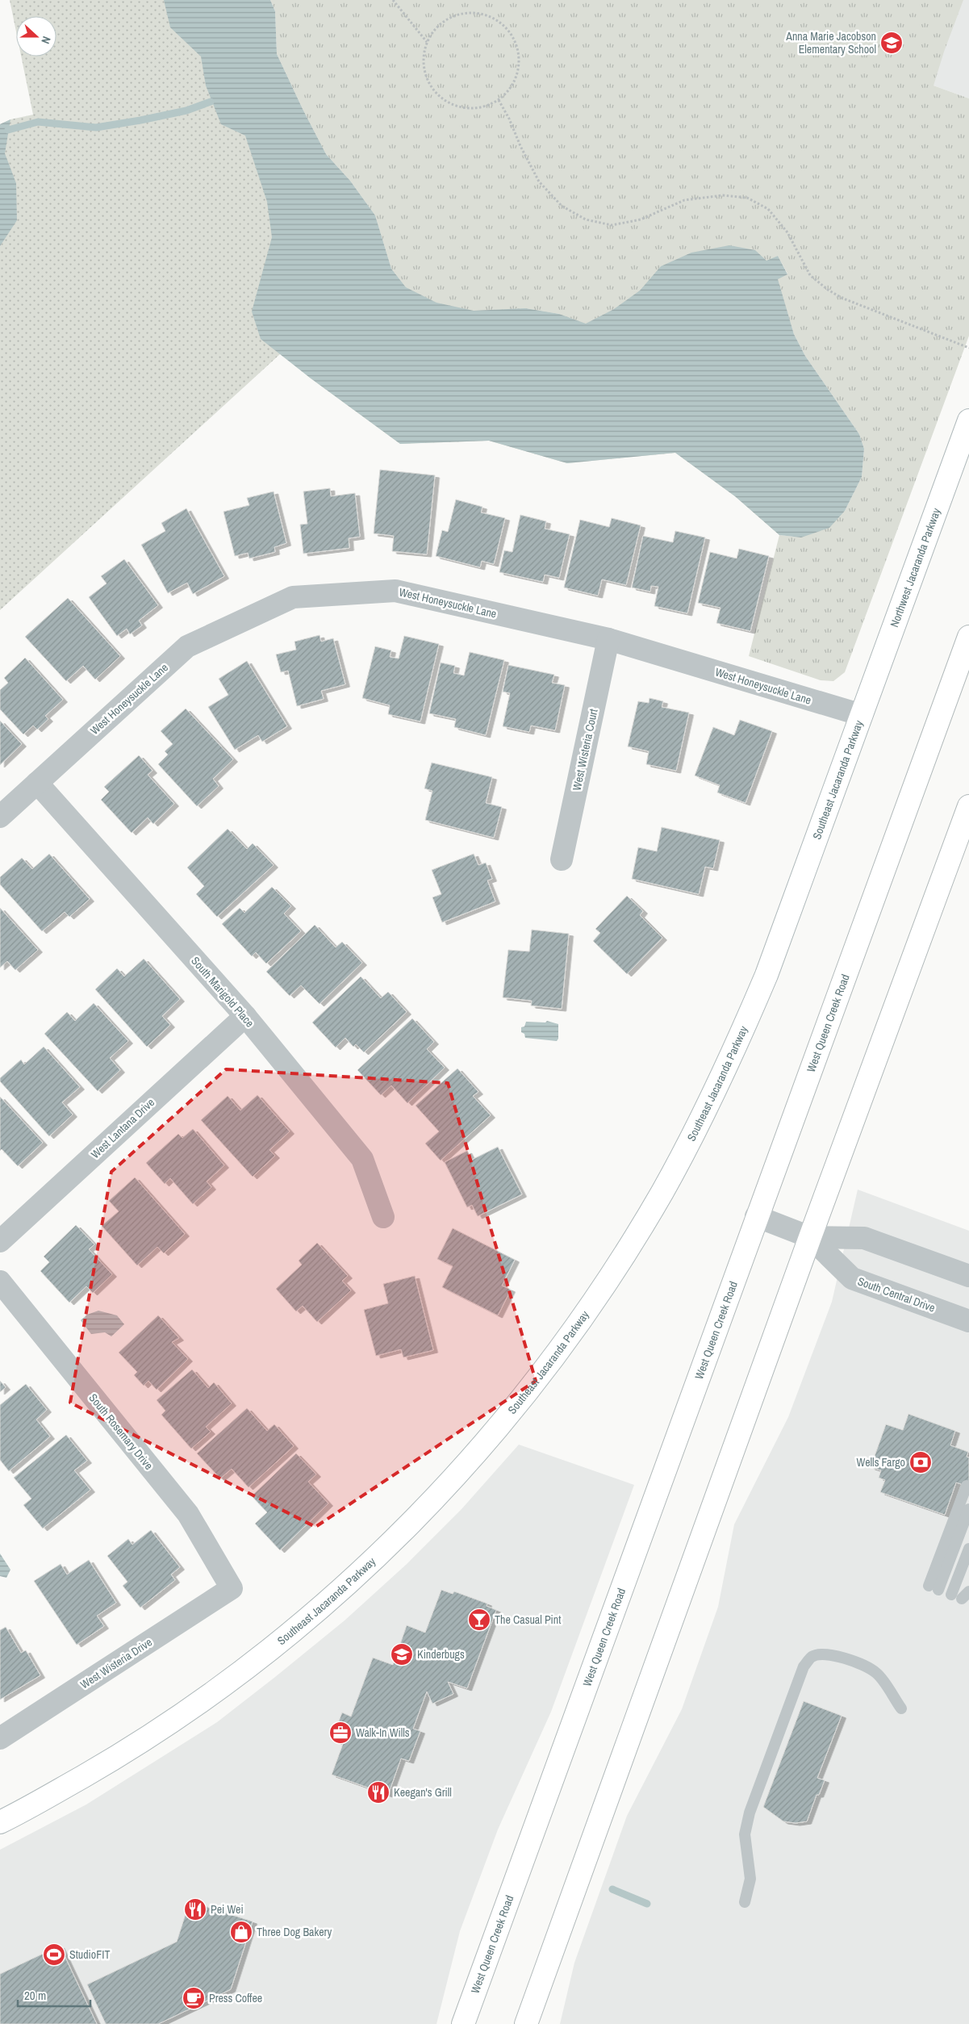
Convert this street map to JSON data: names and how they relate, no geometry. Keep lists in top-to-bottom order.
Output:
{
  "streets": {
    "main road": ["Northwest Jacaranda Parkway", "Southeast Jacaranda Parkway", "West Queen Creek Road"],
    "street": [
      "West Honeysuckle Lane",
      "West Wisteria Court",
      "South Marigold Place",
      "West Lantana Drive",
      "South Central Drive",
      "South Rosemary Drive",
      "West Wisteria Drive"
    ]
  },
  "crossings": [
    ["Northwest Jacaranda Parkway", "West Honeysuckle Lane"],
    ["Northwest Jacaranda Parkway", "Southeast Jacaranda Parkway"],
    ["West Honeysuckle Lane", "West Wisteria Court"],
    ["West Honeysuckle Lane", "Southeast Jacaranda Parkway"],
    ["West Honeysuckle Lane", "South Marigold Place"],
    ["South Marigold Place", "West Lantana Drive"],
    ["South Rosemary Drive", "West Wisteria Drive"]
  ],
  "places": {
    "school or university": ["Anna Marie Jacobson Elementary School", "Kinderbugs"],
    "bank": ["Wells Fargo"],
    "bar": ["The Casual Pint"],
    "office": ["Walk-In Wills"],
    "restaurant": ["Keegan's Grill", "Pei Wei"],
    "shop": ["Three Dog Bakery"],
    "sports": ["StudioFIT"],
    "cafe": ["Press Coffee"]
  },
  "scale_bar": "20 m",
  "north": "right"
}
